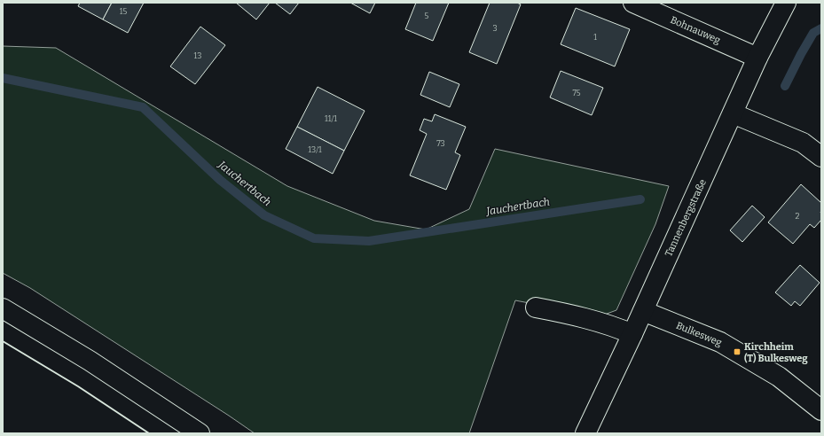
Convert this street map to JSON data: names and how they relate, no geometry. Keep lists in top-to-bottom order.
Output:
{
  "streets": {
    "street": ["Bohnauweg", "Tannenbergstraße", "Bulkesweg"]
  },
  "crossings": [
    ["Bohnauweg", "Tannenbergstraße"],
    ["Tannenbergstraße", "Bulkesweg"]
  ],
  "water": ["Jauchertbach"],
  "places": {
    "transit": ["Kirchheim (T) Bulkesweg"]
  },
  "house_numbers": [
    "15",
    "5",
    "3",
    "1",
    "13",
    "75",
    "11/1",
    "73",
    "13/1",
    "2"
  ]
}
